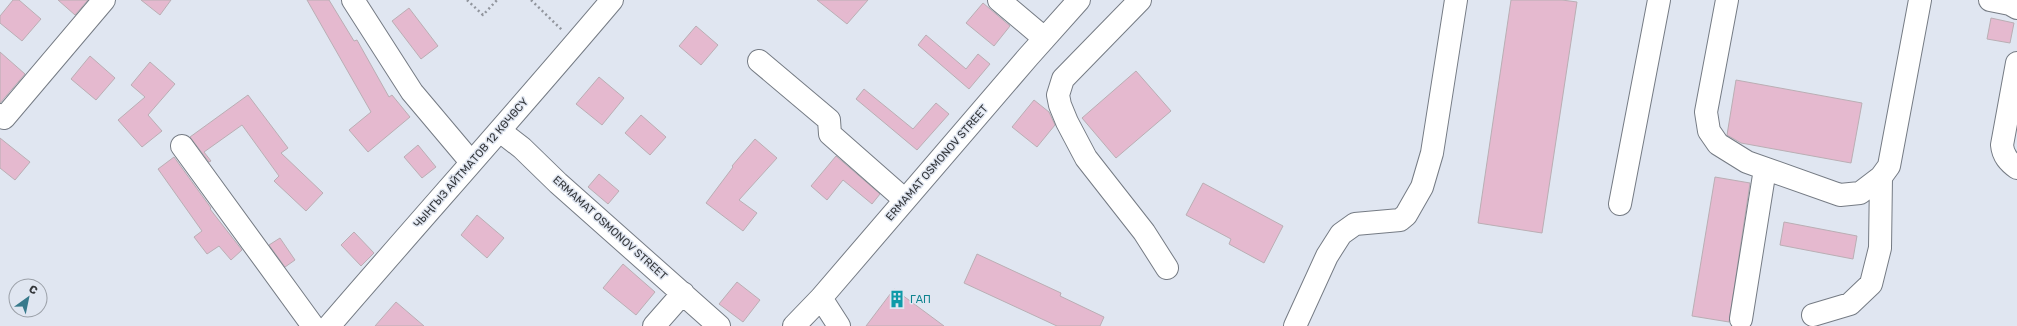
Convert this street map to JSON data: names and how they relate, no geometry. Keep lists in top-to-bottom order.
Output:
{
  "streets": {
    "street": ["ЧЫҢГЫЗ АЙТМАТОВ 12 КӨЧӨСҮ", "ERMAMAT OSMONOV STREET"]
  },
  "crossings": [
    ["ЧЫҢГЫЗ АЙТМАТОВ 12 КӨЧӨСҮ", "ERMAMAT OSMONOV STREET"]
  ],
  "places": {
    "building": ["ГАП"]
  },
  "north": "top right"
}
